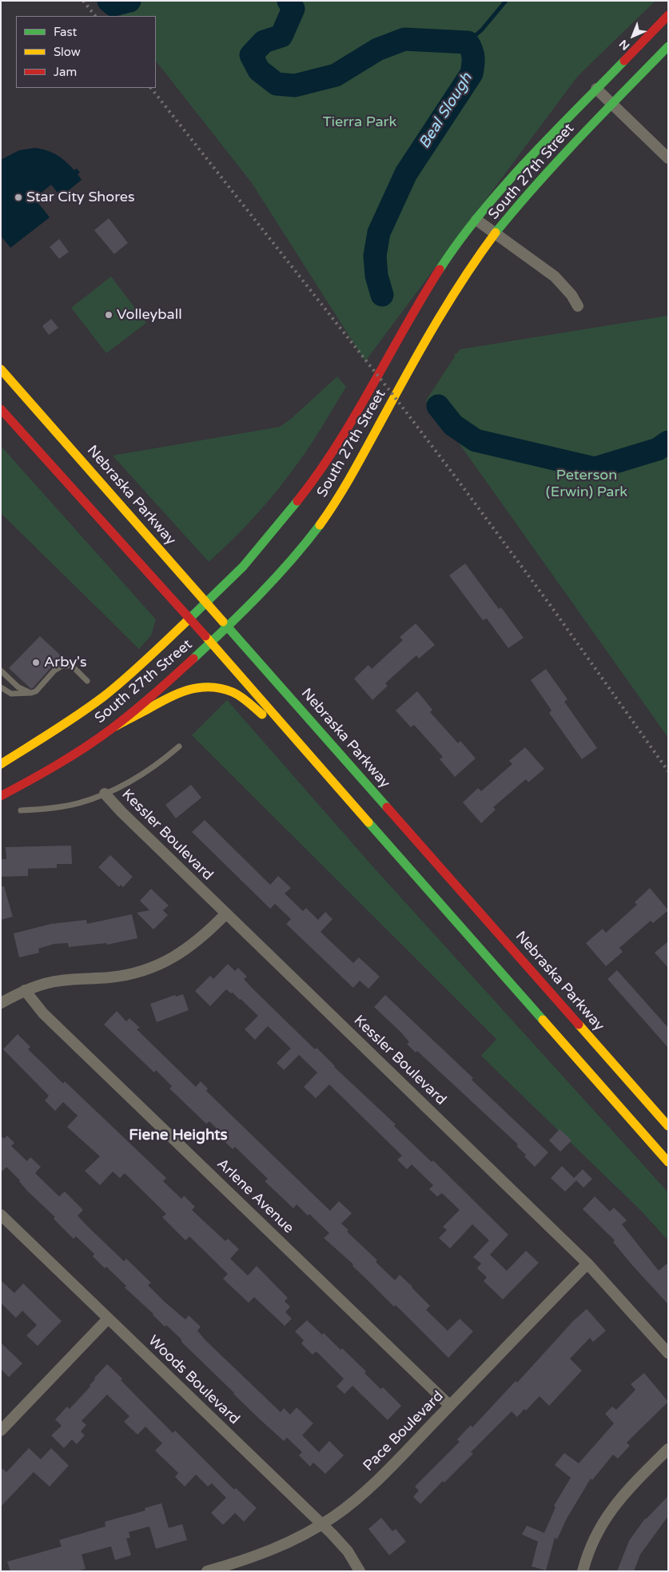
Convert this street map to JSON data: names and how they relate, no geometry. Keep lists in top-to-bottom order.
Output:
{
  "streets": {
    "main road": ["South 27th Street", "Nebraska Parkway"],
    "street": [
      "Kessler Boulevard",
      "Arlene Avenue",
      "Woods Boulevard",
      "Pace Boulevard"
    ]
  },
  "crossings": [
    ["South 27th Street", "Nebraska Parkway"],
    ["Kessler Boulevard", "Pace Boulevard"],
    ["Arlene Avenue", "Pace Boulevard"],
    ["Woods Boulevard", "Pace Boulevard"]
  ],
  "districts": ["Fiene Heights"],
  "water": ["Beal Slough"],
  "parks": ["Tierra Park", "Peterson (Erwin) Park"],
  "places": ["Star City Shores", "Volleyball", "Arby's"],
  "legend": ["Fast", "Slow", "Jam"],
  "north": "bottom left"
}
